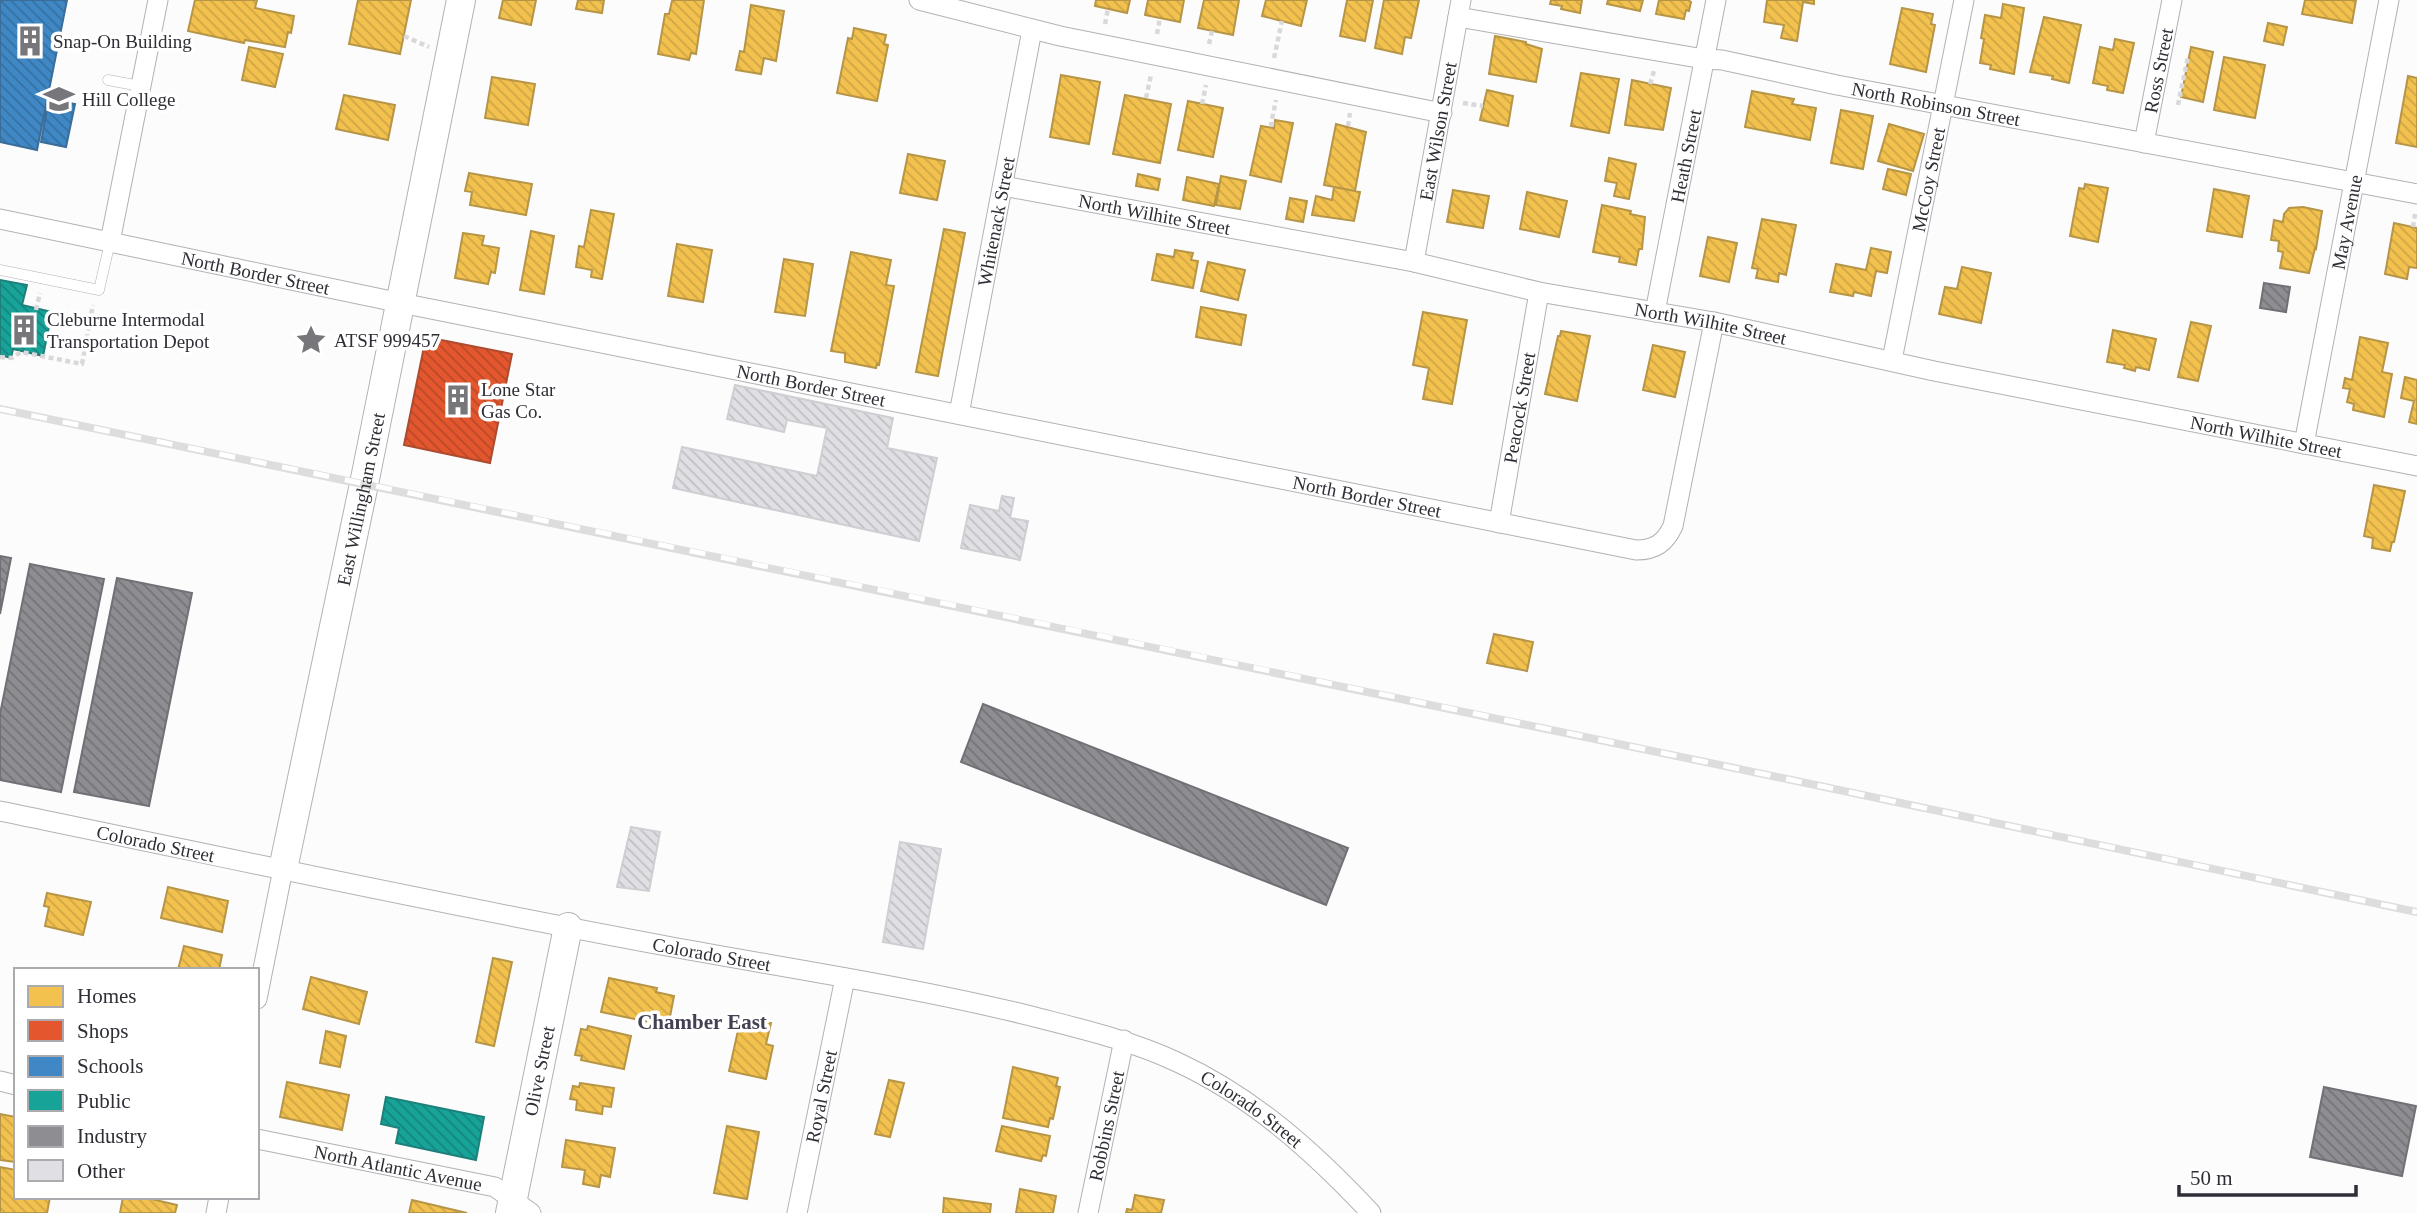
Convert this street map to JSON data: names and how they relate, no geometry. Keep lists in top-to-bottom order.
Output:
{
  "streets": {
    "street": [
      "Ross Street",
      "North Robinson Street",
      "East Wilson Street",
      "Heath Street",
      "McCoy Street",
      "North Wilhite Street",
      "Whitenack Street",
      "May Avenue",
      "North Border Street",
      "Peacock Street",
      "East Willingham Street",
      "Colorado Street",
      "Olive Street",
      "Royal Street",
      "Robbins Street",
      "North Atlantic Avenue"
    ]
  },
  "crossings": [
    ["Ross Street", "North Robinson Street"],
    ["North Robinson Street", "East Wilson Street"],
    ["North Robinson Street", "Heath Street"],
    ["North Robinson Street", "McCoy Street"],
    ["North Robinson Street", "May Avenue"],
    ["East Wilson Street", "North Wilhite Street"],
    ["Heath Street", "North Wilhite Street"],
    ["McCoy Street", "North Wilhite Street"],
    ["North Wilhite Street", "Whitenack Street"],
    ["North Wilhite Street", "May Avenue"],
    ["North Wilhite Street", "North Border Street"],
    ["North Wilhite Street", "Peacock Street"],
    ["Whitenack Street", "North Border Street"],
    ["North Border Street", "Peacock Street"],
    ["North Border Street", "East Willingham Street"],
    ["East Willingham Street", "Colorado Street"],
    ["Colorado Street", "Olive Street"],
    ["Colorado Street", "Royal Street"],
    ["Colorado Street", "Robbins Street"],
    ["Olive Street", "North Atlantic Avenue"]
  ],
  "districts": ["Chamber East"],
  "places": {
    "building": ["Snap-On Building", "Cleburne Intermodal Transportation Depot", "Lone Star Gas Co."],
    "school or university": ["Hill College"],
    "place": ["ATSF 999457"]
  },
  "legend": [
    "Homes",
    "Shops",
    "Schools",
    "Public",
    "Industry",
    "Other"
  ],
  "scale_bar": "50 m"
}
